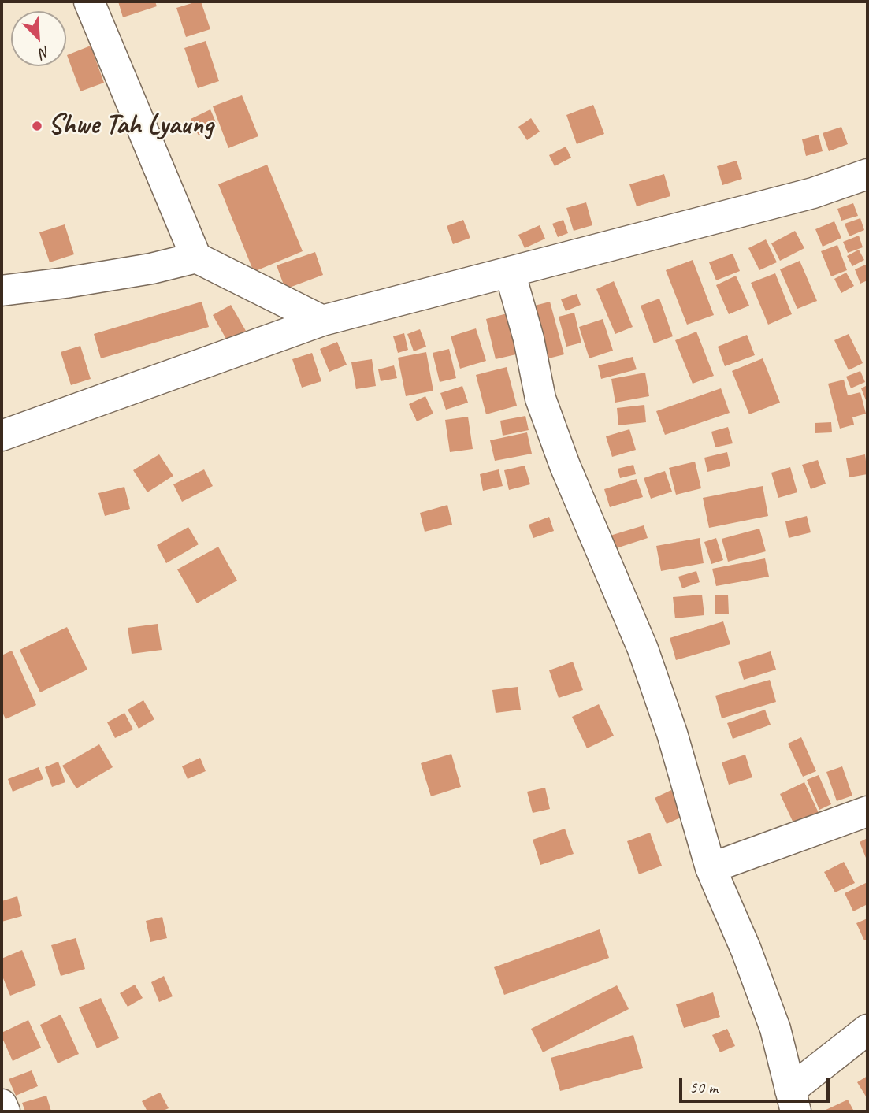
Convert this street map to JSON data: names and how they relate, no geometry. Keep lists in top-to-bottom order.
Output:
{
  "places": ["Shwe Tah Lyaung"],
  "scale_bar": "50 m",
  "north": "bottom right"
}
